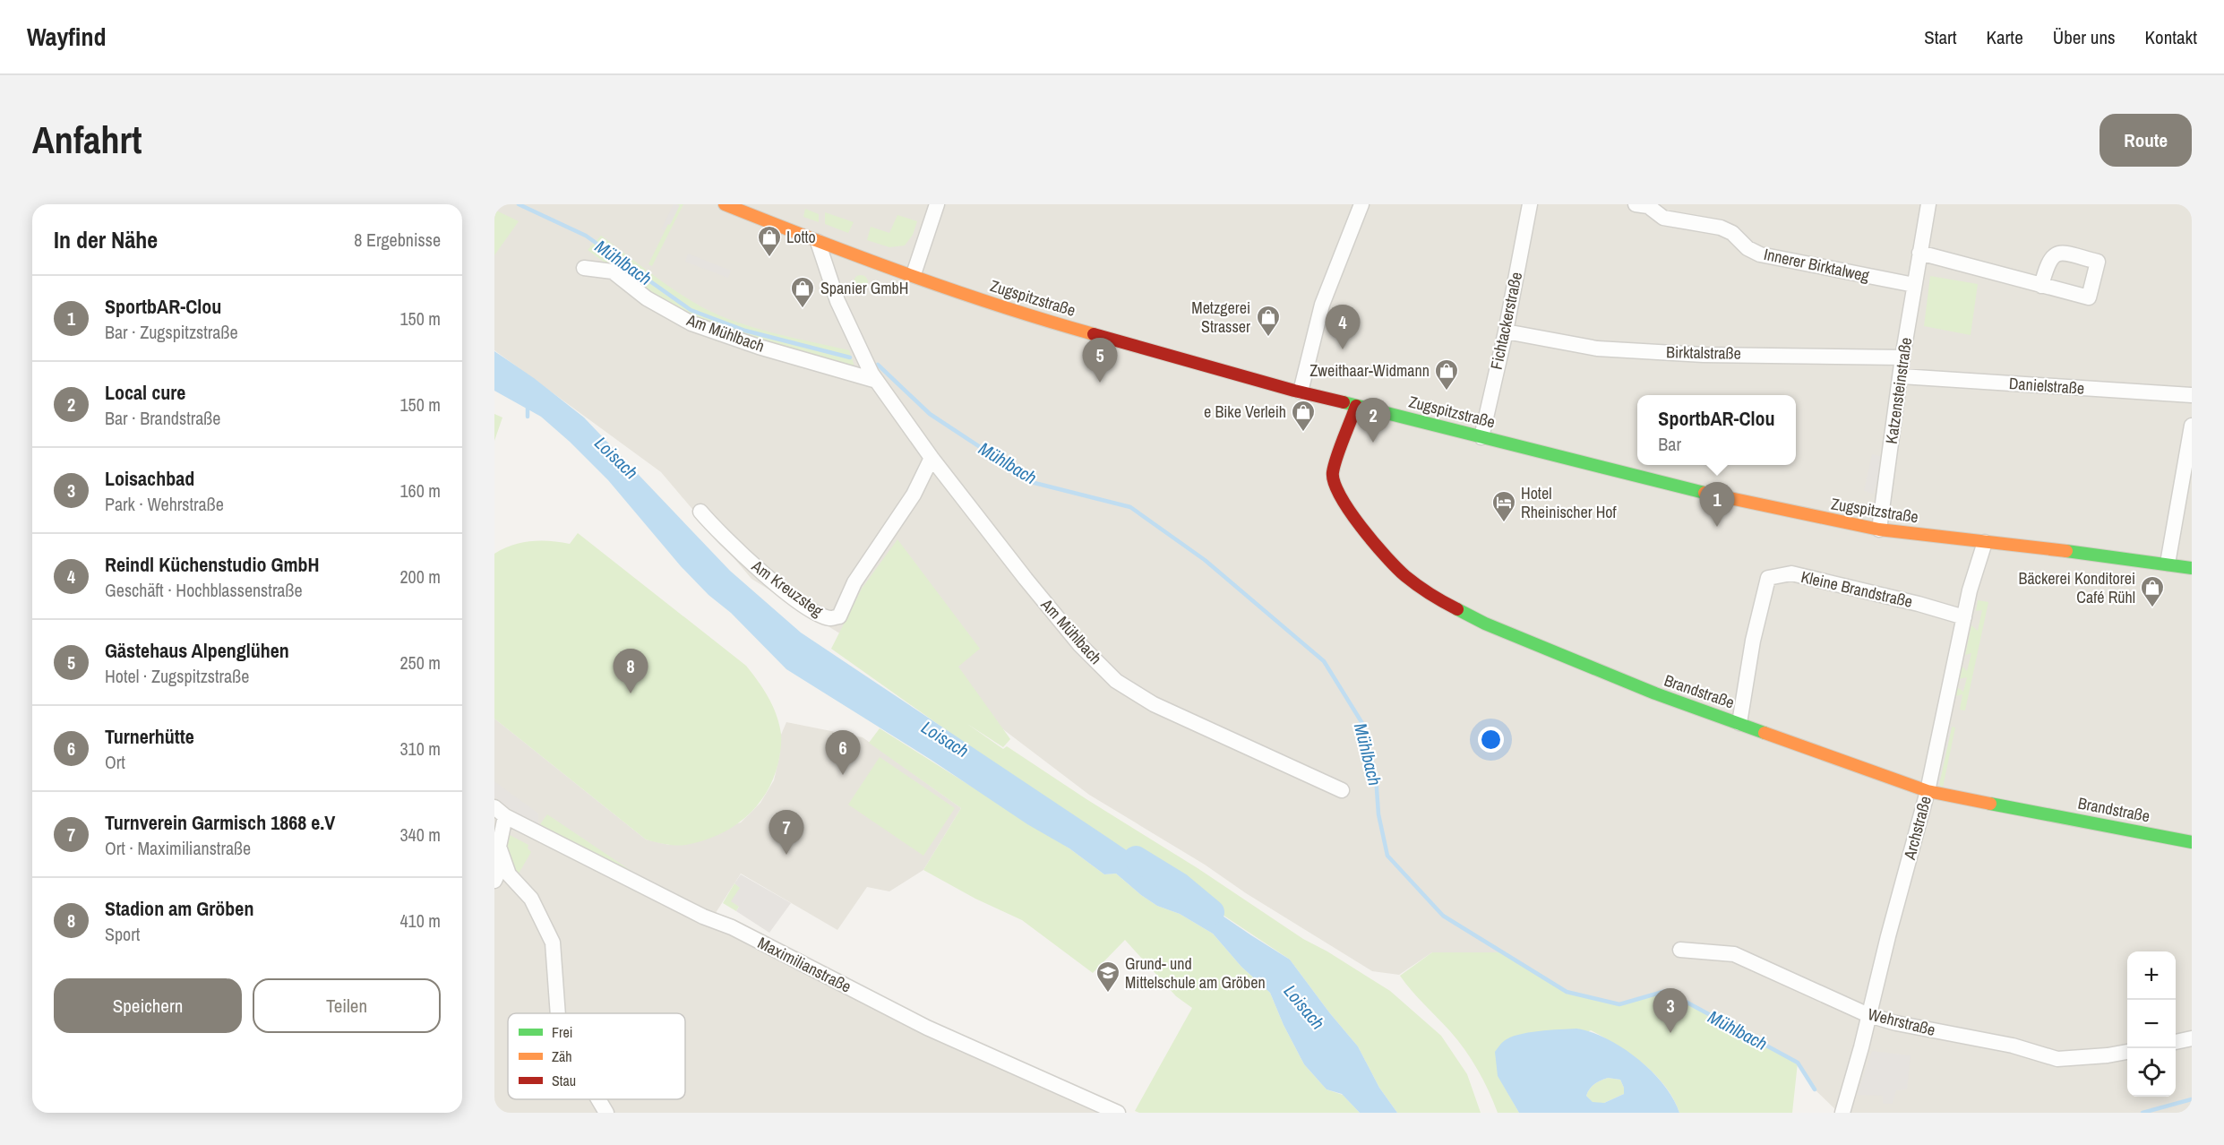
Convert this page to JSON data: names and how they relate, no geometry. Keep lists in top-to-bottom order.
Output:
{
  "streets": {
    "main road": ["Zugspitzstraße", "Brandstraße"],
    "street": [
      "Innerer Birktalweg",
      "Fichtackerstraße",
      "Am Mühlbach",
      "Birktalstraße",
      "Danielstraße",
      "Katzensteinstraße",
      "Am Kreuzsteg",
      "Kleine Brandstraße",
      "Archstraße",
      "Maximilianstraße",
      "Wehrstraße"
    ]
  },
  "crossings": [
    ["Innerer Birktalweg", "Katzensteinstraße"],
    ["Zugspitzstraße", "Fichtackerstraße"],
    ["Zugspitzstraße", "Am Mühlbach"],
    ["Zugspitzstraße", "Katzensteinstraße"],
    ["Zugspitzstraße", "Brandstraße"],
    ["Zugspitzstraße", "Archstraße"],
    ["Fichtackerstraße", "Birktalstraße"],
    ["Am Mühlbach", "Am Kreuzsteg"],
    ["Birktalstraße", "Katzensteinstraße"],
    ["Danielstraße", "Katzensteinstraße"],
    ["Kleine Brandstraße", "Brandstraße"],
    ["Kleine Brandstraße", "Archstraße"],
    ["Brandstraße", "Archstraße"],
    ["Archstraße", "Wehrstraße"]
  ],
  "water": ["Mühlbach", "Loisach"],
  "places": {
    "shop": [
      "Lotto",
      "Spanier GmbH",
      "Metzgerei Strasser",
      "Zweithaar-Widmann",
      "e Bike Verleih",
      "Bäckerei Konditorei Café Rühl"
    ],
    "hotel": ["Hotel Rheinischer Hof"],
    "school or university": ["Grund- und Mittelschule am Gröben"]
  },
  "legend": ["Frei", "Zäh", "Stau"],
  "page": {
    "header": "Wayfind",
    "nav": [
      "Start",
      "Karte",
      "Über uns",
      "Kontakt"
    ],
    "buttons": [
      "Route",
      ["Speichern", "Teilen"]
    ],
    "title": "Anfahrt",
    "heading": ["In der Nähe", "8 Ergebnisse"],
    "list": [
      {
        "mark": "1",
        "name": "SportbAR-Clou",
        "note": "Bar · Zugspitzstraße",
        "value": "150 m"
      },
      {
        "mark": "2",
        "name": "Local cure",
        "note": "Bar · Brandstraße",
        "value": "150 m"
      },
      {
        "mark": "3",
        "name": "Loisachbad",
        "note": "Park · Wehrstraße",
        "value": "160 m"
      },
      {
        "mark": "4",
        "name": "Reindl Küchenstudio GmbH",
        "note": "Geschäft · Hochblassenstraße",
        "value": "200 m"
      },
      {
        "mark": "5",
        "name": "Gästehaus Alpenglühen",
        "note": "Hotel · Zugspitzstraße",
        "value": "250 m"
      },
      {
        "mark": "6",
        "name": "Turnerhütte",
        "note": "Ort",
        "value": "310 m"
      },
      {
        "mark": "7",
        "name": "Turnverein Garmisch 1868 e.V",
        "note": "Ort · Maximilianstraße",
        "value": "340 m"
      },
      {
        "mark": "8",
        "name": "Stadion am Gröben",
        "note": "Sport",
        "value": "410 m"
      }
    ],
    "pins": [
      "4",
      "5",
      "2",
      "1",
      "8",
      "6",
      "7",
      "3"
    ],
    "popup": ["SportbAR-Clou", "Bar"],
    "map_buttons": ["+", "−"]
  }
}
